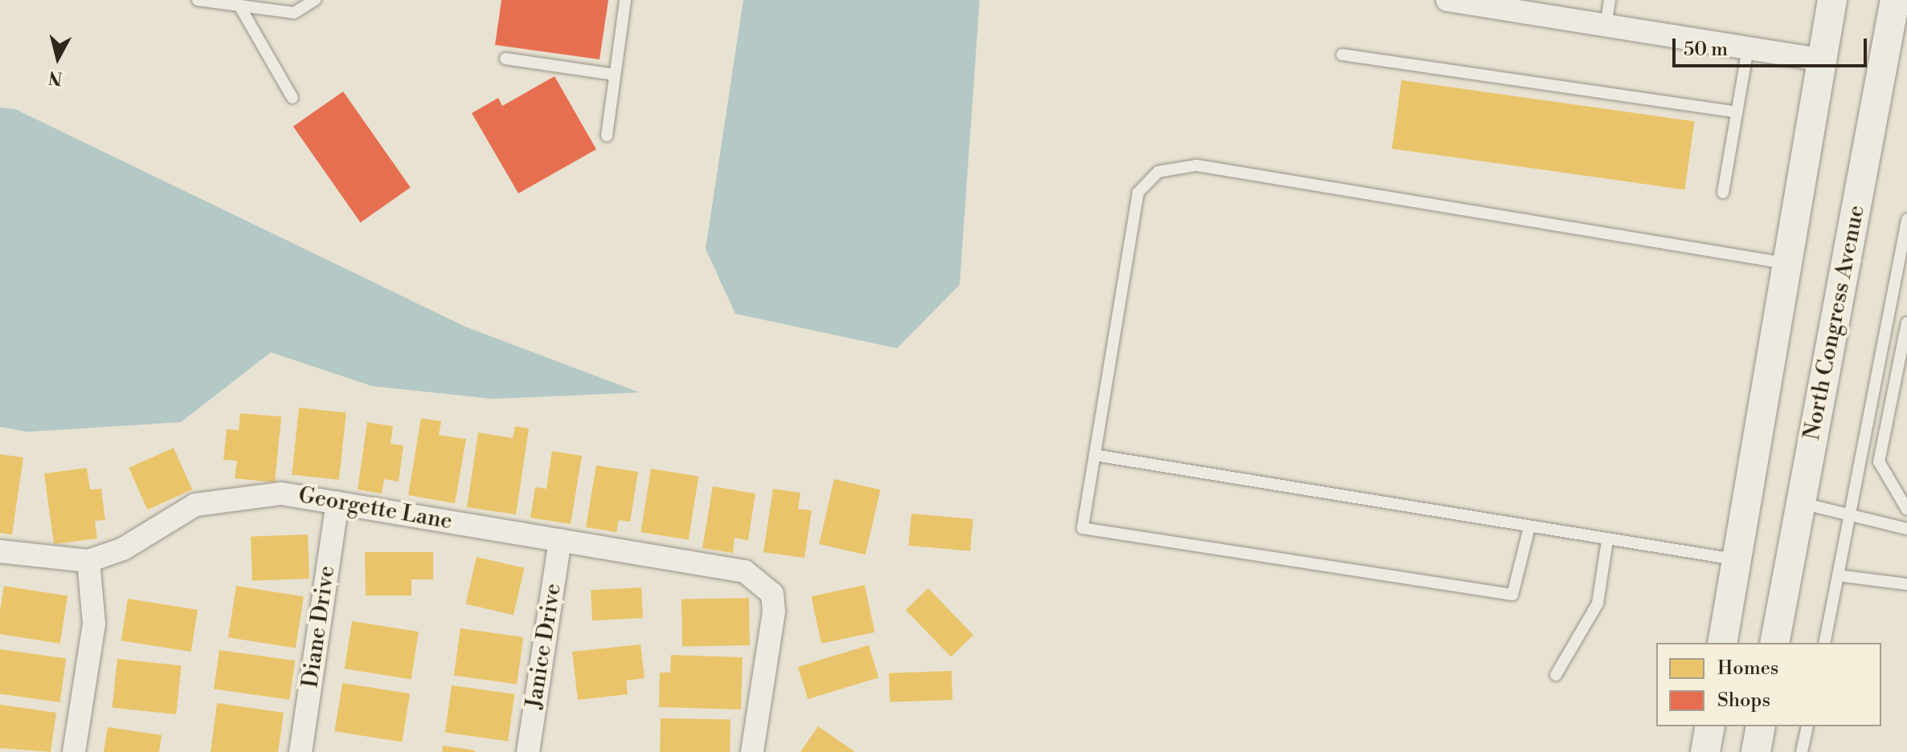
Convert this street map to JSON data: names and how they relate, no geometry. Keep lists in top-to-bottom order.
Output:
{
  "streets": {
    "street": [
      "North Congress Avenue",
      "Georgette Lane",
      "Diane Drive",
      "Janice Drive"
    ]
  },
  "crossings": [
    ["Georgette Lane", "Diane Drive"],
    ["Georgette Lane", "Janice Drive"]
  ],
  "legend": ["Homes", "Shops"],
  "scale_bar": "50 m",
  "north": "bottom"
}
